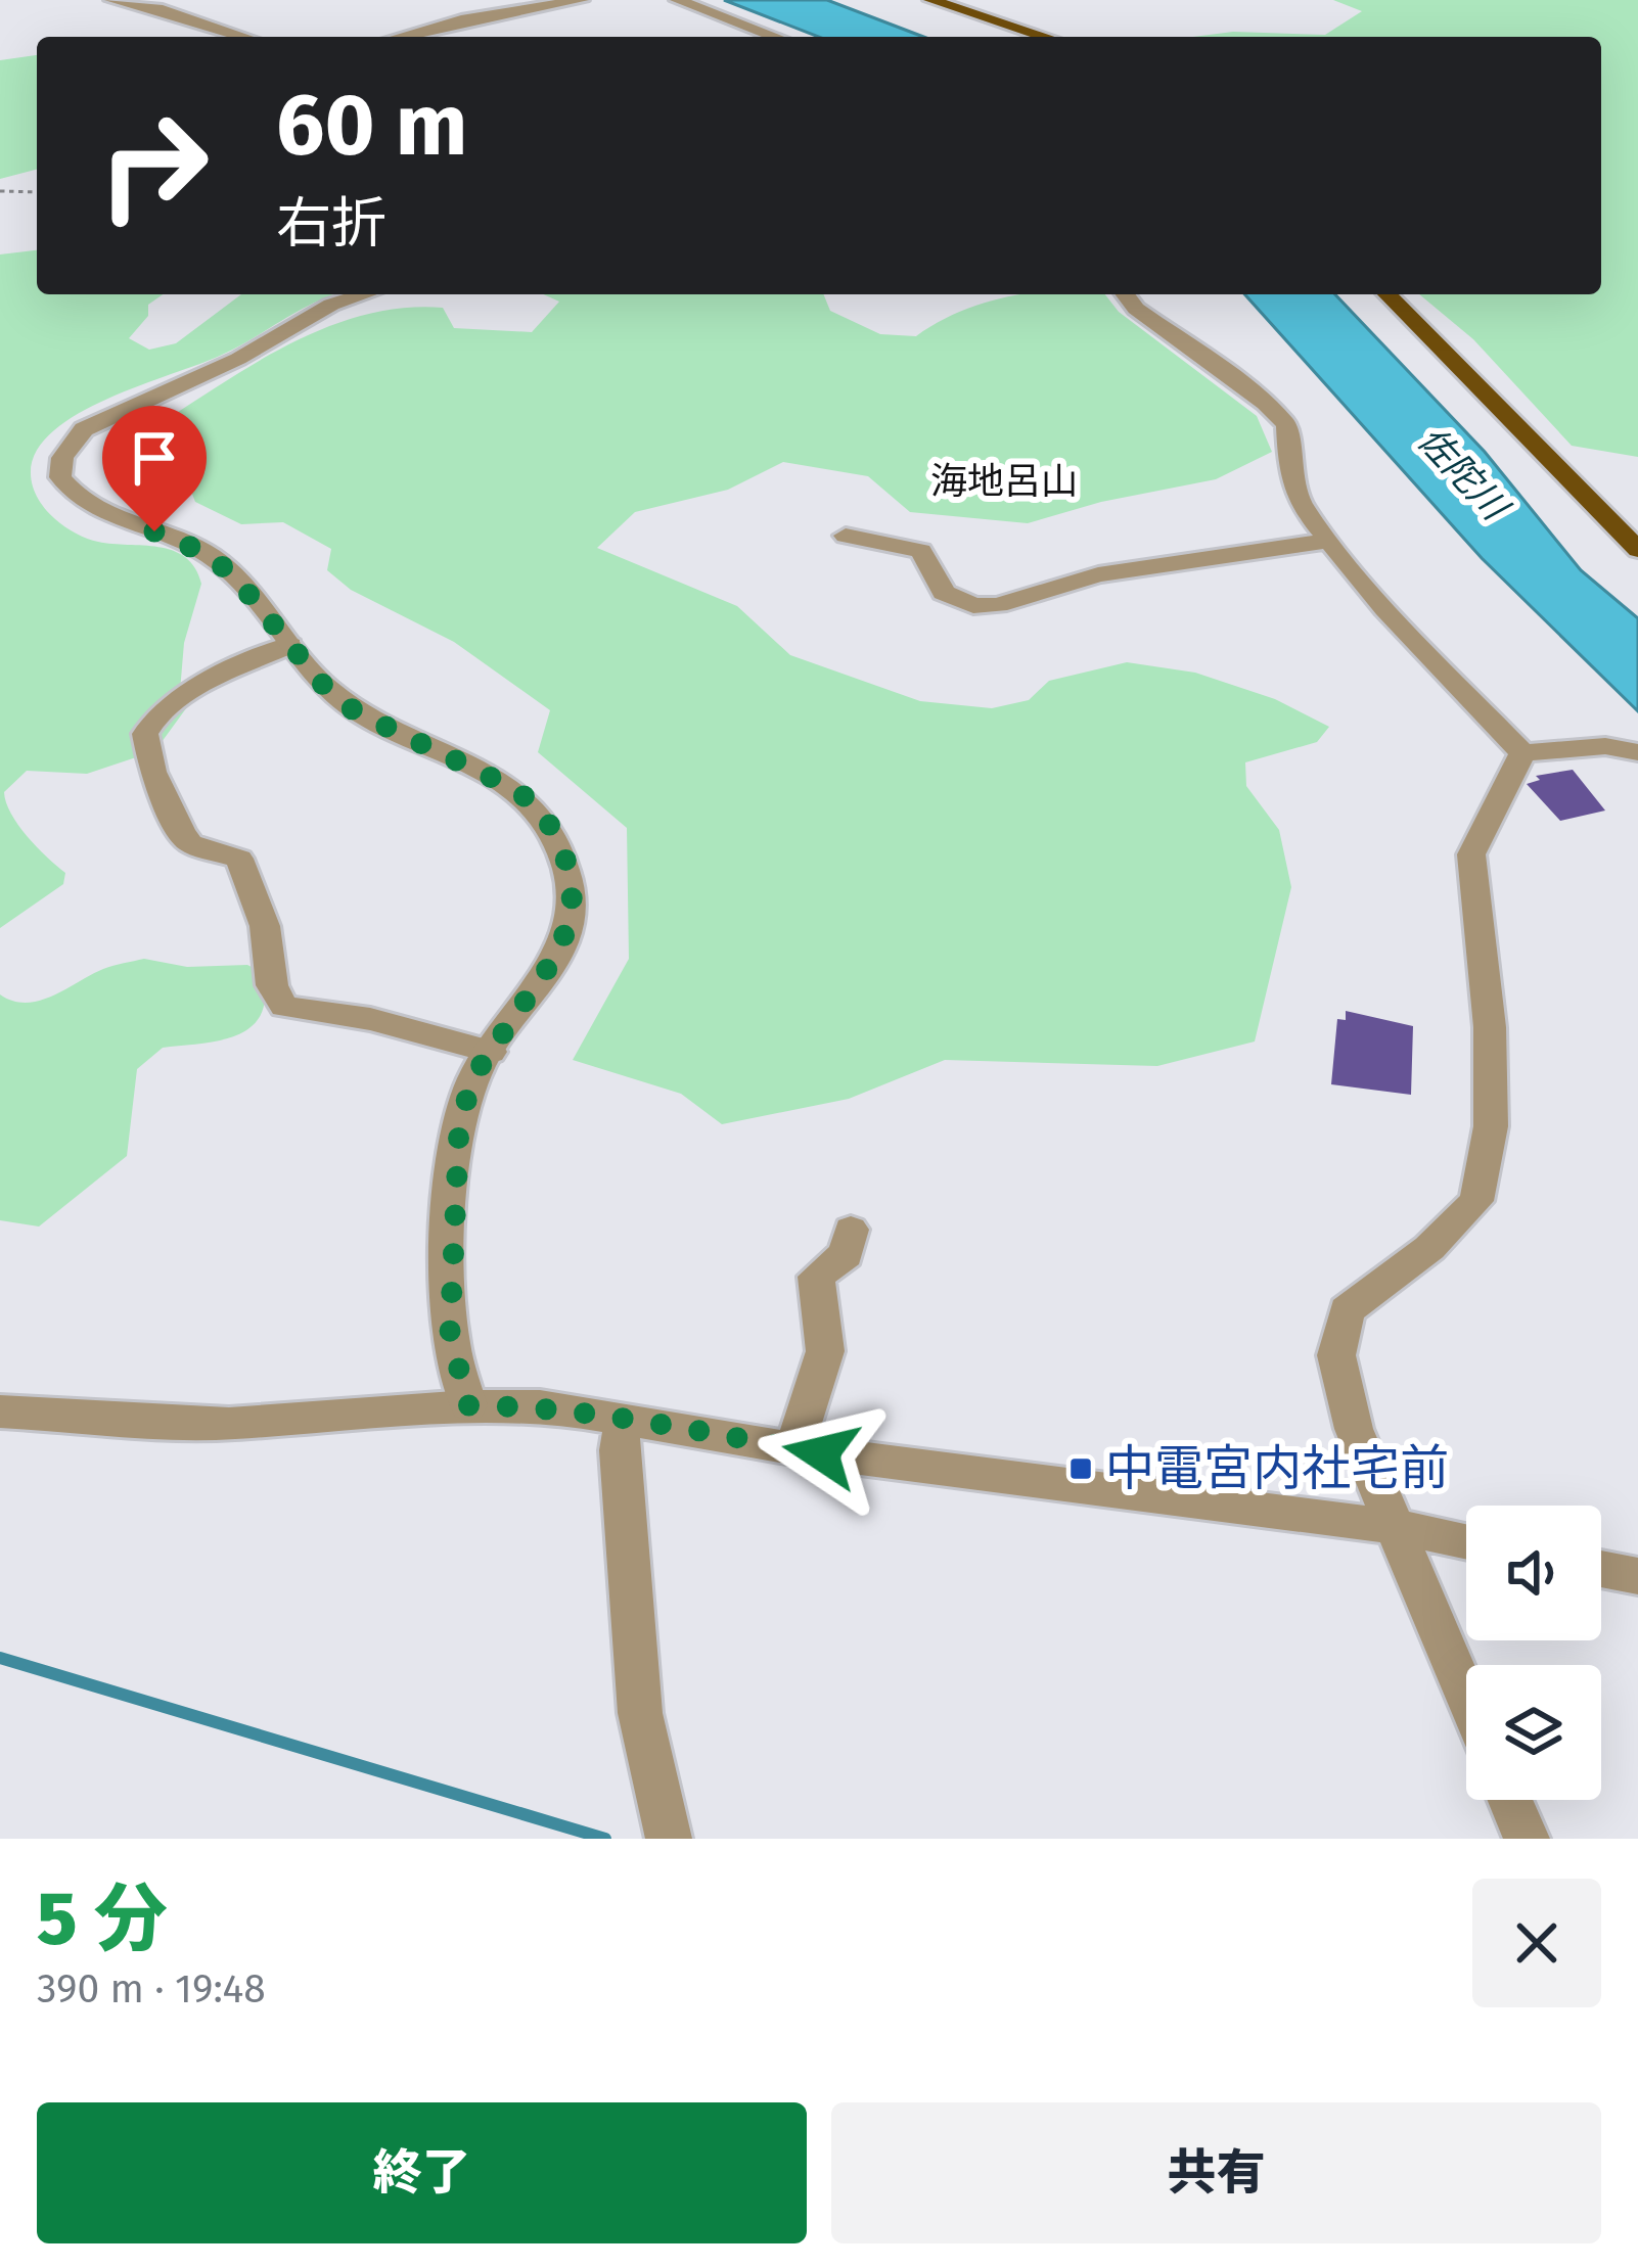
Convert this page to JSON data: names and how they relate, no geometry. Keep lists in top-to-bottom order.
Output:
{
  "districts": ["海地呂山"],
  "water": ["佐陀川"],
  "places": {
    "transit": ["中電宮内社宅前"]
  },
  "page": {
    "turn": ["60 m", "右折"],
    "heading": ["5 分", "390 m · 19:48"],
    "buttons": ["終了", "共有"]
  }
}
